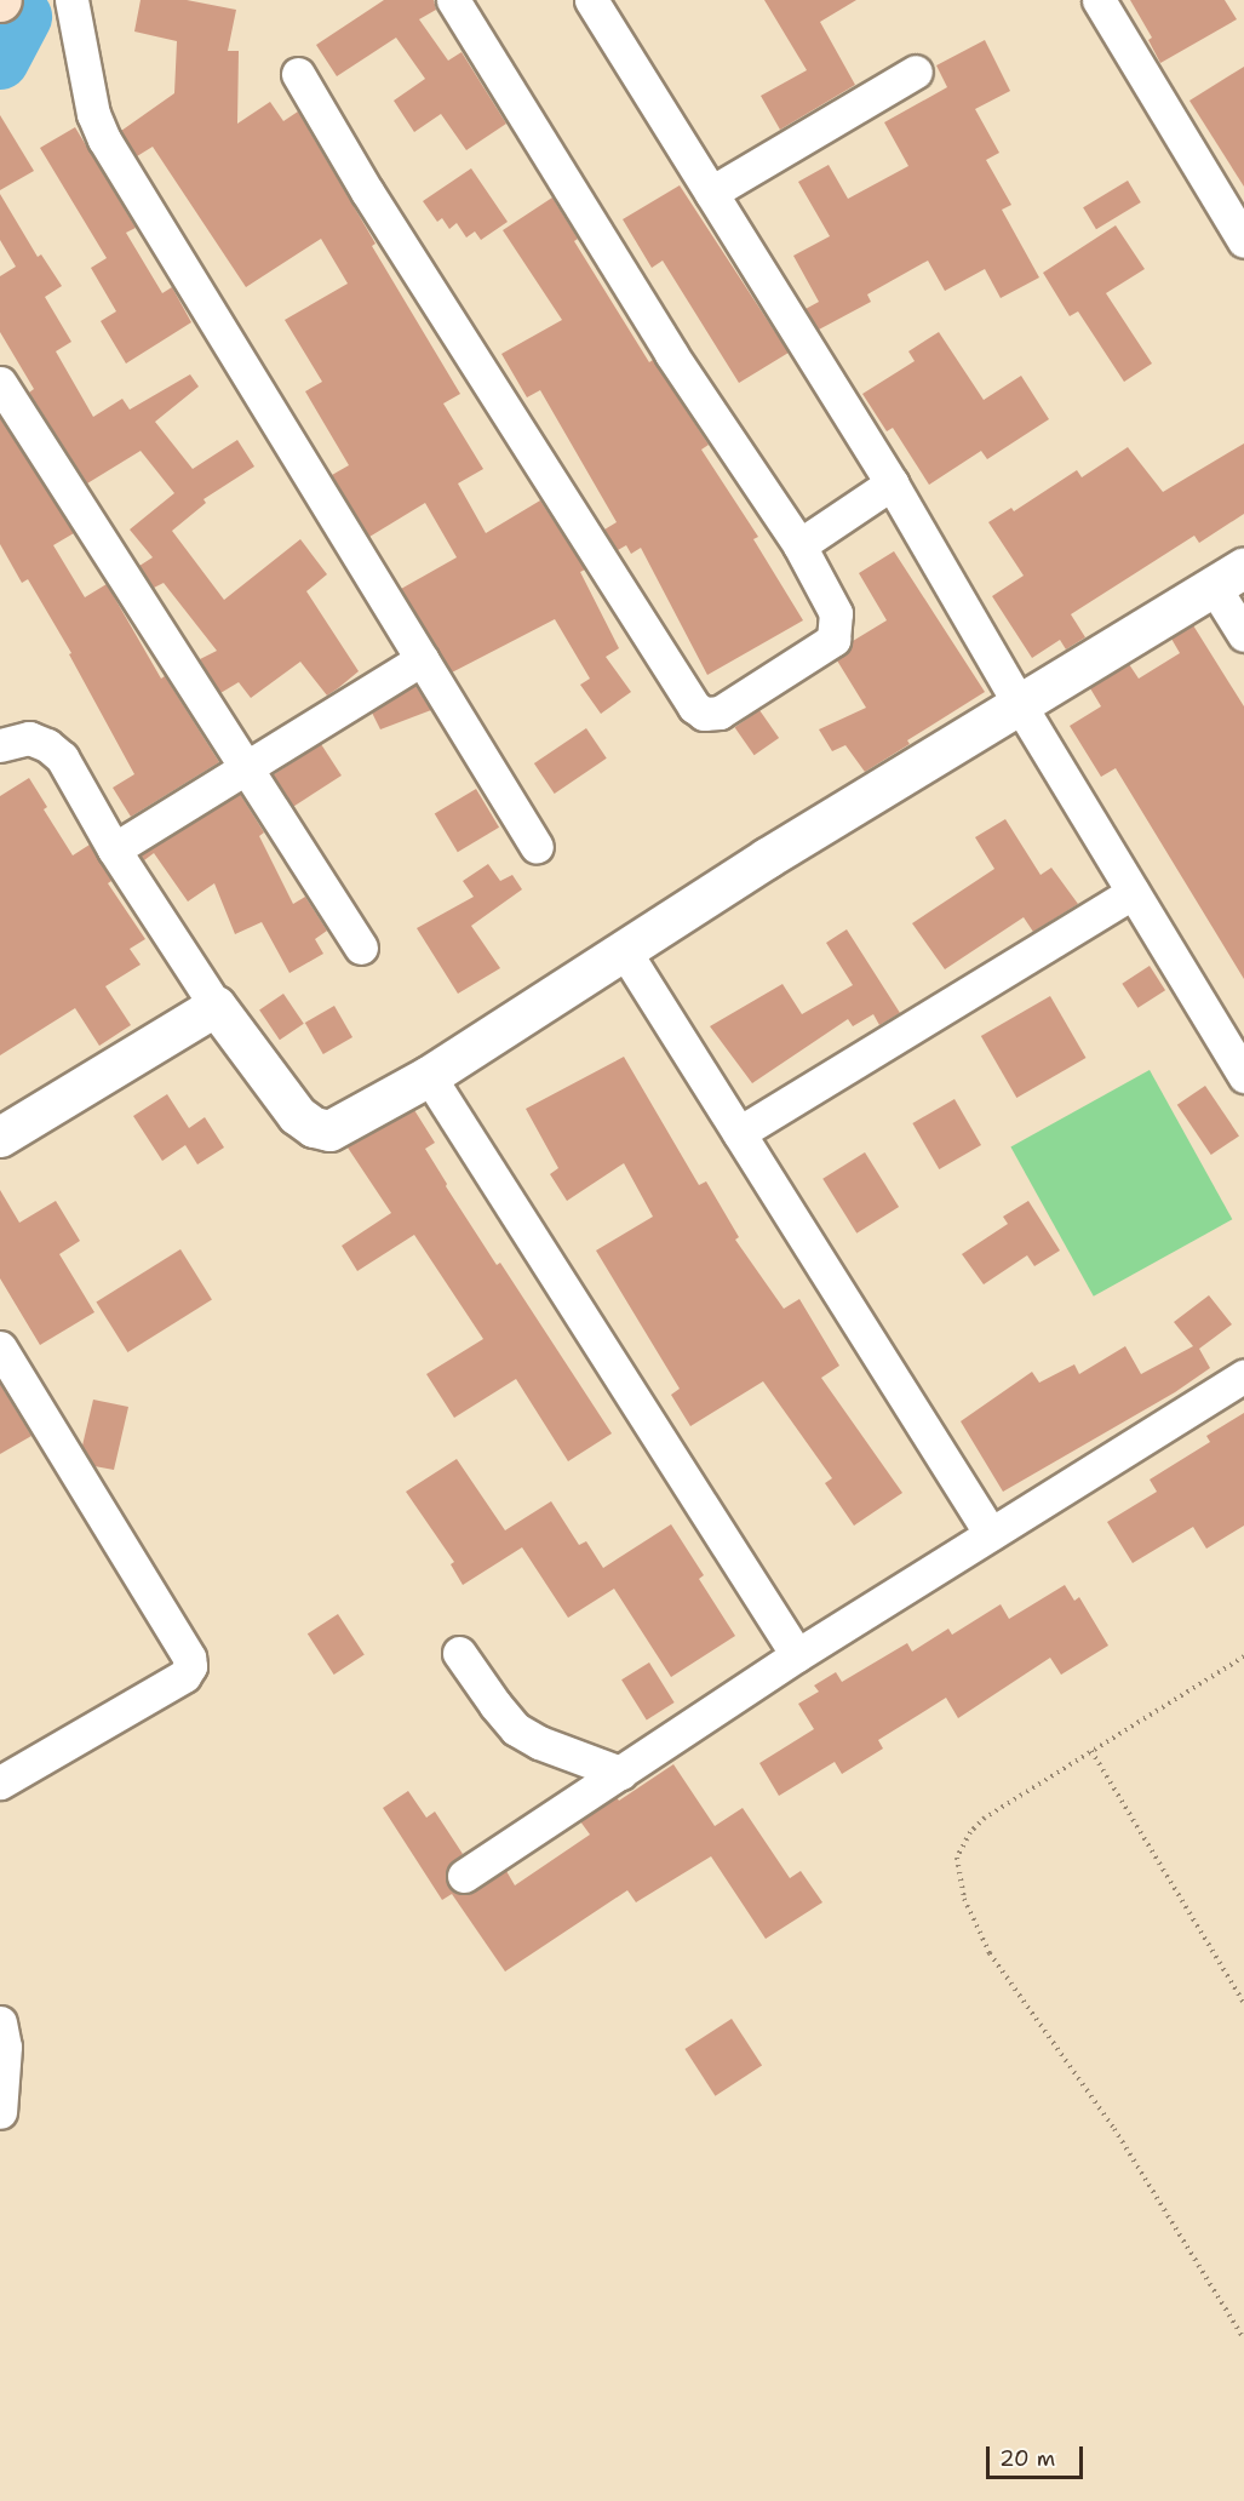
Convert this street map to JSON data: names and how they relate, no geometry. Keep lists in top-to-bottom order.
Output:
{
  "scale_bar": "20 m"
}
